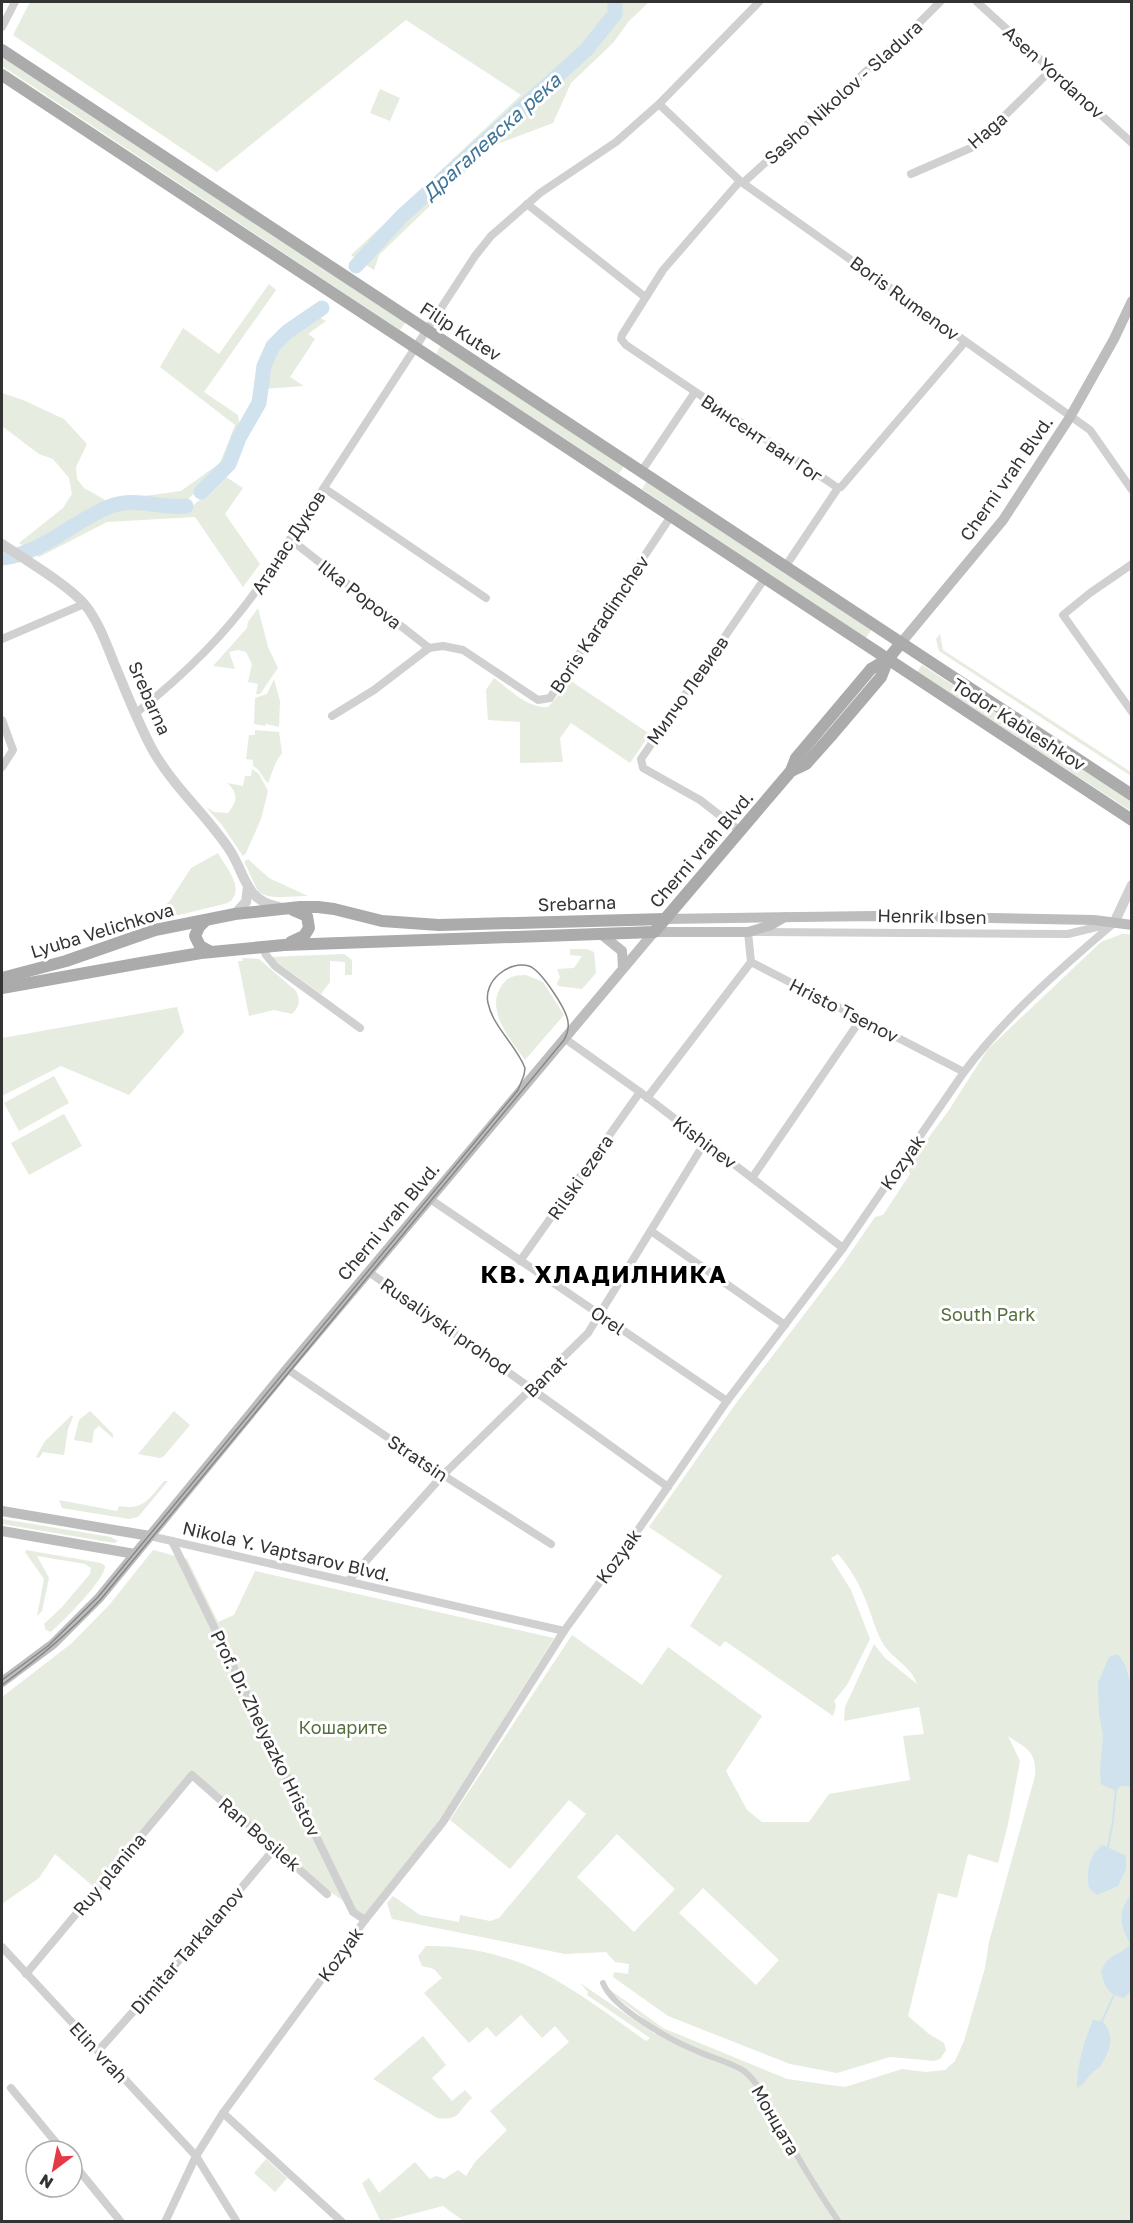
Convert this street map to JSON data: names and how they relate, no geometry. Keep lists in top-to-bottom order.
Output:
{
  "streets": {
    "main road": [
      "Filip Kutev",
      "Cherni vrah Blvd.",
      "Srebarna",
      "Todor Kableshkov",
      "Henrik Ibsen",
      "Lyuba Velichkova",
      "Nikola Y. Vaptsarov Blvd."
    ],
    "street": [
      "Asen Yordanov",
      "Sasho Nikolov - Sladura",
      "Haga",
      "Boris Rumenov",
      "Винсент ван Гог",
      "Атанас Дуков",
      "Ilka Popova",
      "Boris Karadimchev",
      "Милчо Левиев",
      "Hristo Tsenov",
      "Kishinev",
      "Kozyak",
      "Rilski ezera",
      "Orel",
      "Rusaliyski prohod",
      "Banat",
      "Stratsin",
      "Prof. Dr. Zhelyazko Hristov",
      "Ran Bosilek",
      "Ruy planina",
      "Dimitar Tarkalanov",
      "Elin vrah",
      "Монцата"
    ]
  },
  "crossings": [
    ["Asen Yordanov", "Haga"],
    ["Sasho Nikolov - Sladura", "Boris Rumenov"],
    ["Boris Rumenov", "Винсент ван Гог"],
    ["Boris Rumenov", "Cherni vrah Blvd."],
    ["Boris Rumenov", "Атанас Дуков"],
    ["Filip Kutev", "Винсент ван Гог"],
    ["Filip Kutev", "Cherni vrah Blvd."],
    ["Filip Kutev", "Атанас Дуков"],
    ["Filip Kutev", "Todor Kableshkov"],
    ["Cherni vrah Blvd.", "Милчо Левиев"],
    ["Cherni vrah Blvd.", "Srebarna"],
    ["Cherni vrah Blvd.", "Todor Kableshkov"],
    ["Cherni vrah Blvd.", "Henrik Ibsen"],
    ["Cherni vrah Blvd.", "Kishinev"],
    ["Cherni vrah Blvd.", "Orel"],
    ["Cherni vrah Blvd.", "Rusaliyski prohod"],
    ["Cherni vrah Blvd.", "Stratsin"],
    ["Cherni vrah Blvd.", "Nikola Y. Vaptsarov Blvd."],
    ["Атанас Дуков", "Ilka Popova"],
    ["Атанас Дуков", "Srebarna"],
    ["Ilka Popova", "Boris Karadimchev"],
    ["Srebarna", "Henrik Ibsen"],
    ["Srebarna", "Lyuba Velichkova"],
    ["Henrik Ibsen", "Kozyak"],
    ["Hristo Tsenov", "Kozyak"],
    ["Hristo Tsenov", "Rilski ezera"],
    ["Kishinev", "Kozyak"],
    ["Kishinev", "Rilski ezera"],
    ["Kishinev", "Banat"],
    ["Kozyak", "Orel"],
    ["Kozyak", "Rusaliyski prohod"],
    ["Kozyak", "Nikola Y. Vaptsarov Blvd."],
    ["Kozyak", "Prof. Dr. Zhelyazko Hristov"],
    ["Kozyak", "Elin vrah"],
    ["Rilski ezera", "Orel"],
    ["Orel", "Banat"],
    ["Rusaliyski prohod", "Banat"],
    ["Banat", "Stratsin"],
    ["Banat", "Nikola Y. Vaptsarov Blvd."],
    ["Nikola Y. Vaptsarov Blvd.", "Prof. Dr. Zhelyazko Hristov"],
    ["Ran Bosilek", "Ruy planina"],
    ["Ran Bosilek", "Dimitar Tarkalanov"],
    ["Ruy planina", "Elin vrah"],
    ["Dimitar Tarkalanov", "Elin vrah"]
  ],
  "districts": ["КВ. ХЛАДИЛНИКА"],
  "water": ["Драгалевска река"],
  "parks": ["South Park", "Кошарите"],
  "north": "bottom left"
}
